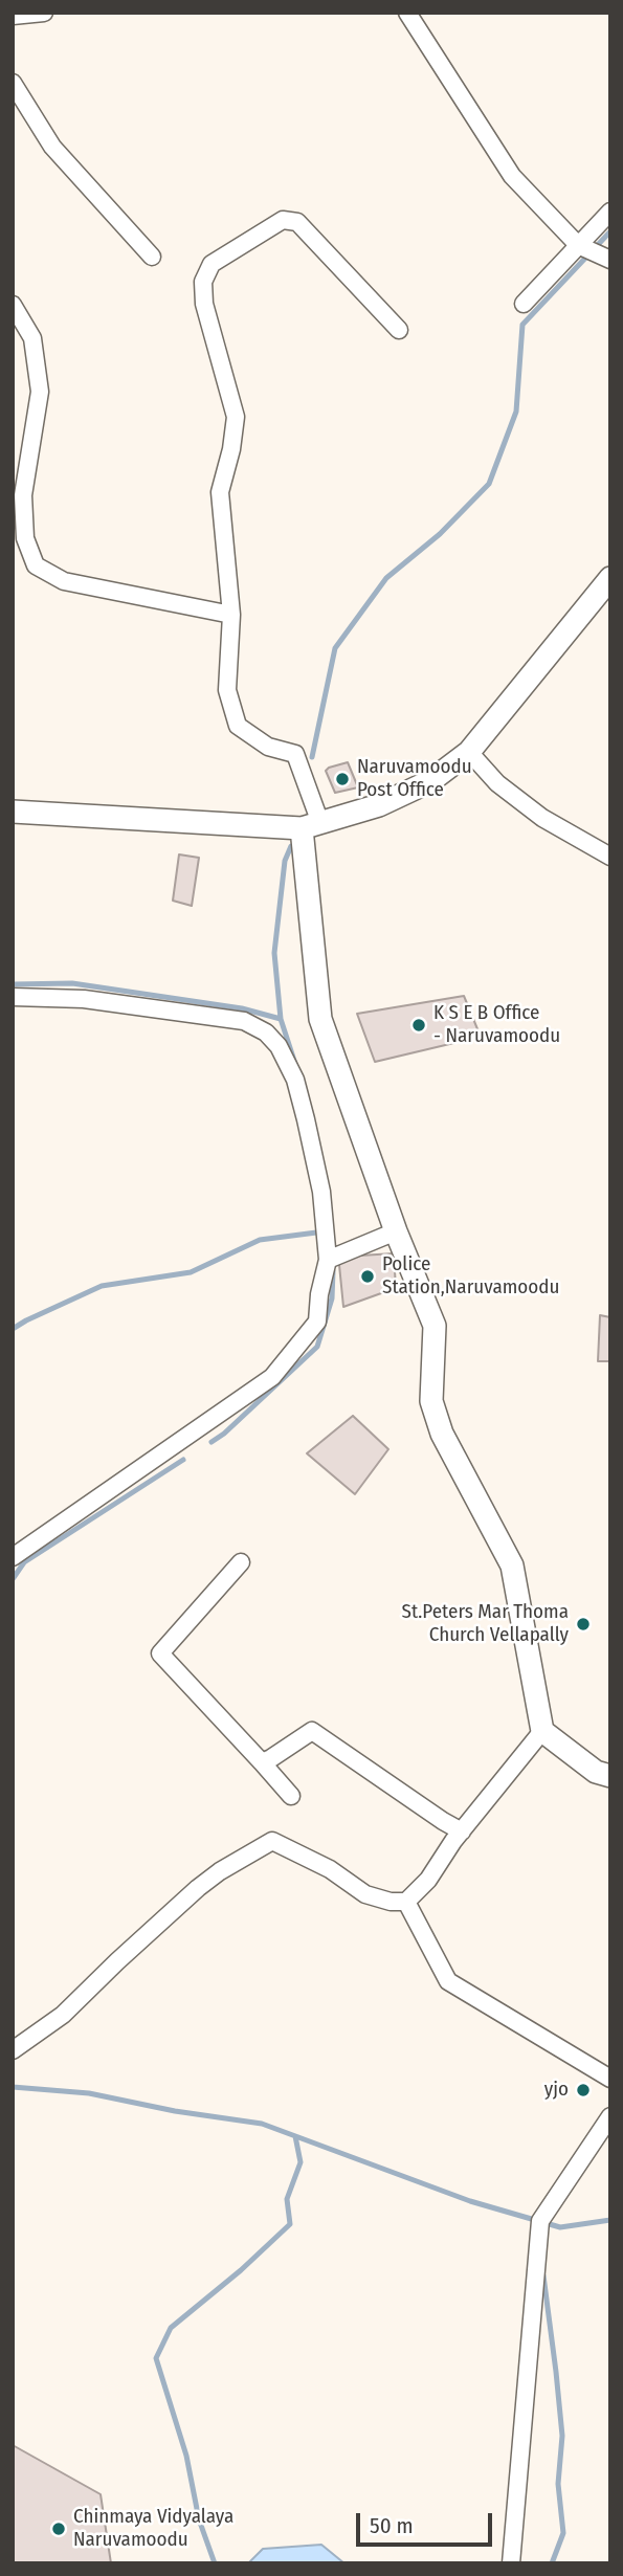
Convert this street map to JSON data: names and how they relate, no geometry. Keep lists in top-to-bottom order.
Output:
{
  "places": [
    "Naruvamoodu Post Office",
    "K S E B Office - Naruvamoodu",
    "Police Station,Naruvamoodu",
    "St.Peters Mar Thoma Church Vellapally",
    "yjo",
    "Chinmaya Vidyalaya Naruvamoodu"
  ],
  "scale_bar": "50 m"
}
